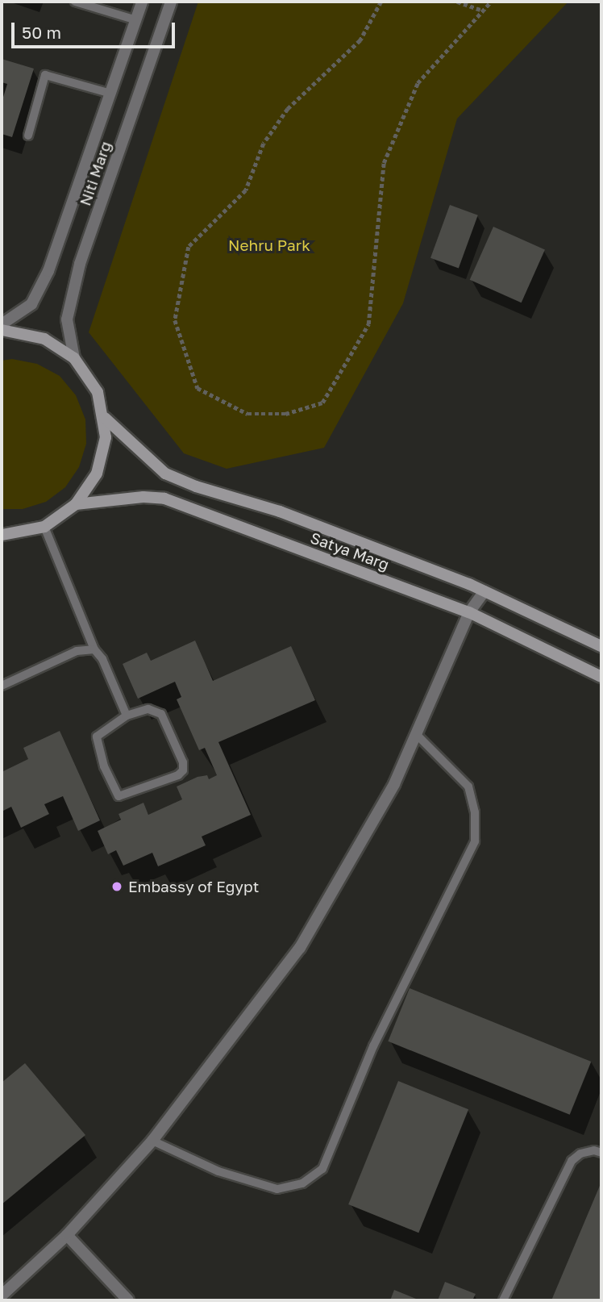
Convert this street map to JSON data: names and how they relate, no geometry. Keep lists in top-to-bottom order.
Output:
{
  "streets": {
    "main road": ["Satya Marg"],
    "street": ["Niti Marg"]
  },
  "parks": ["Nehru Park"],
  "places": ["Embassy of Egypt"],
  "scale_bar": "50 m"
}
